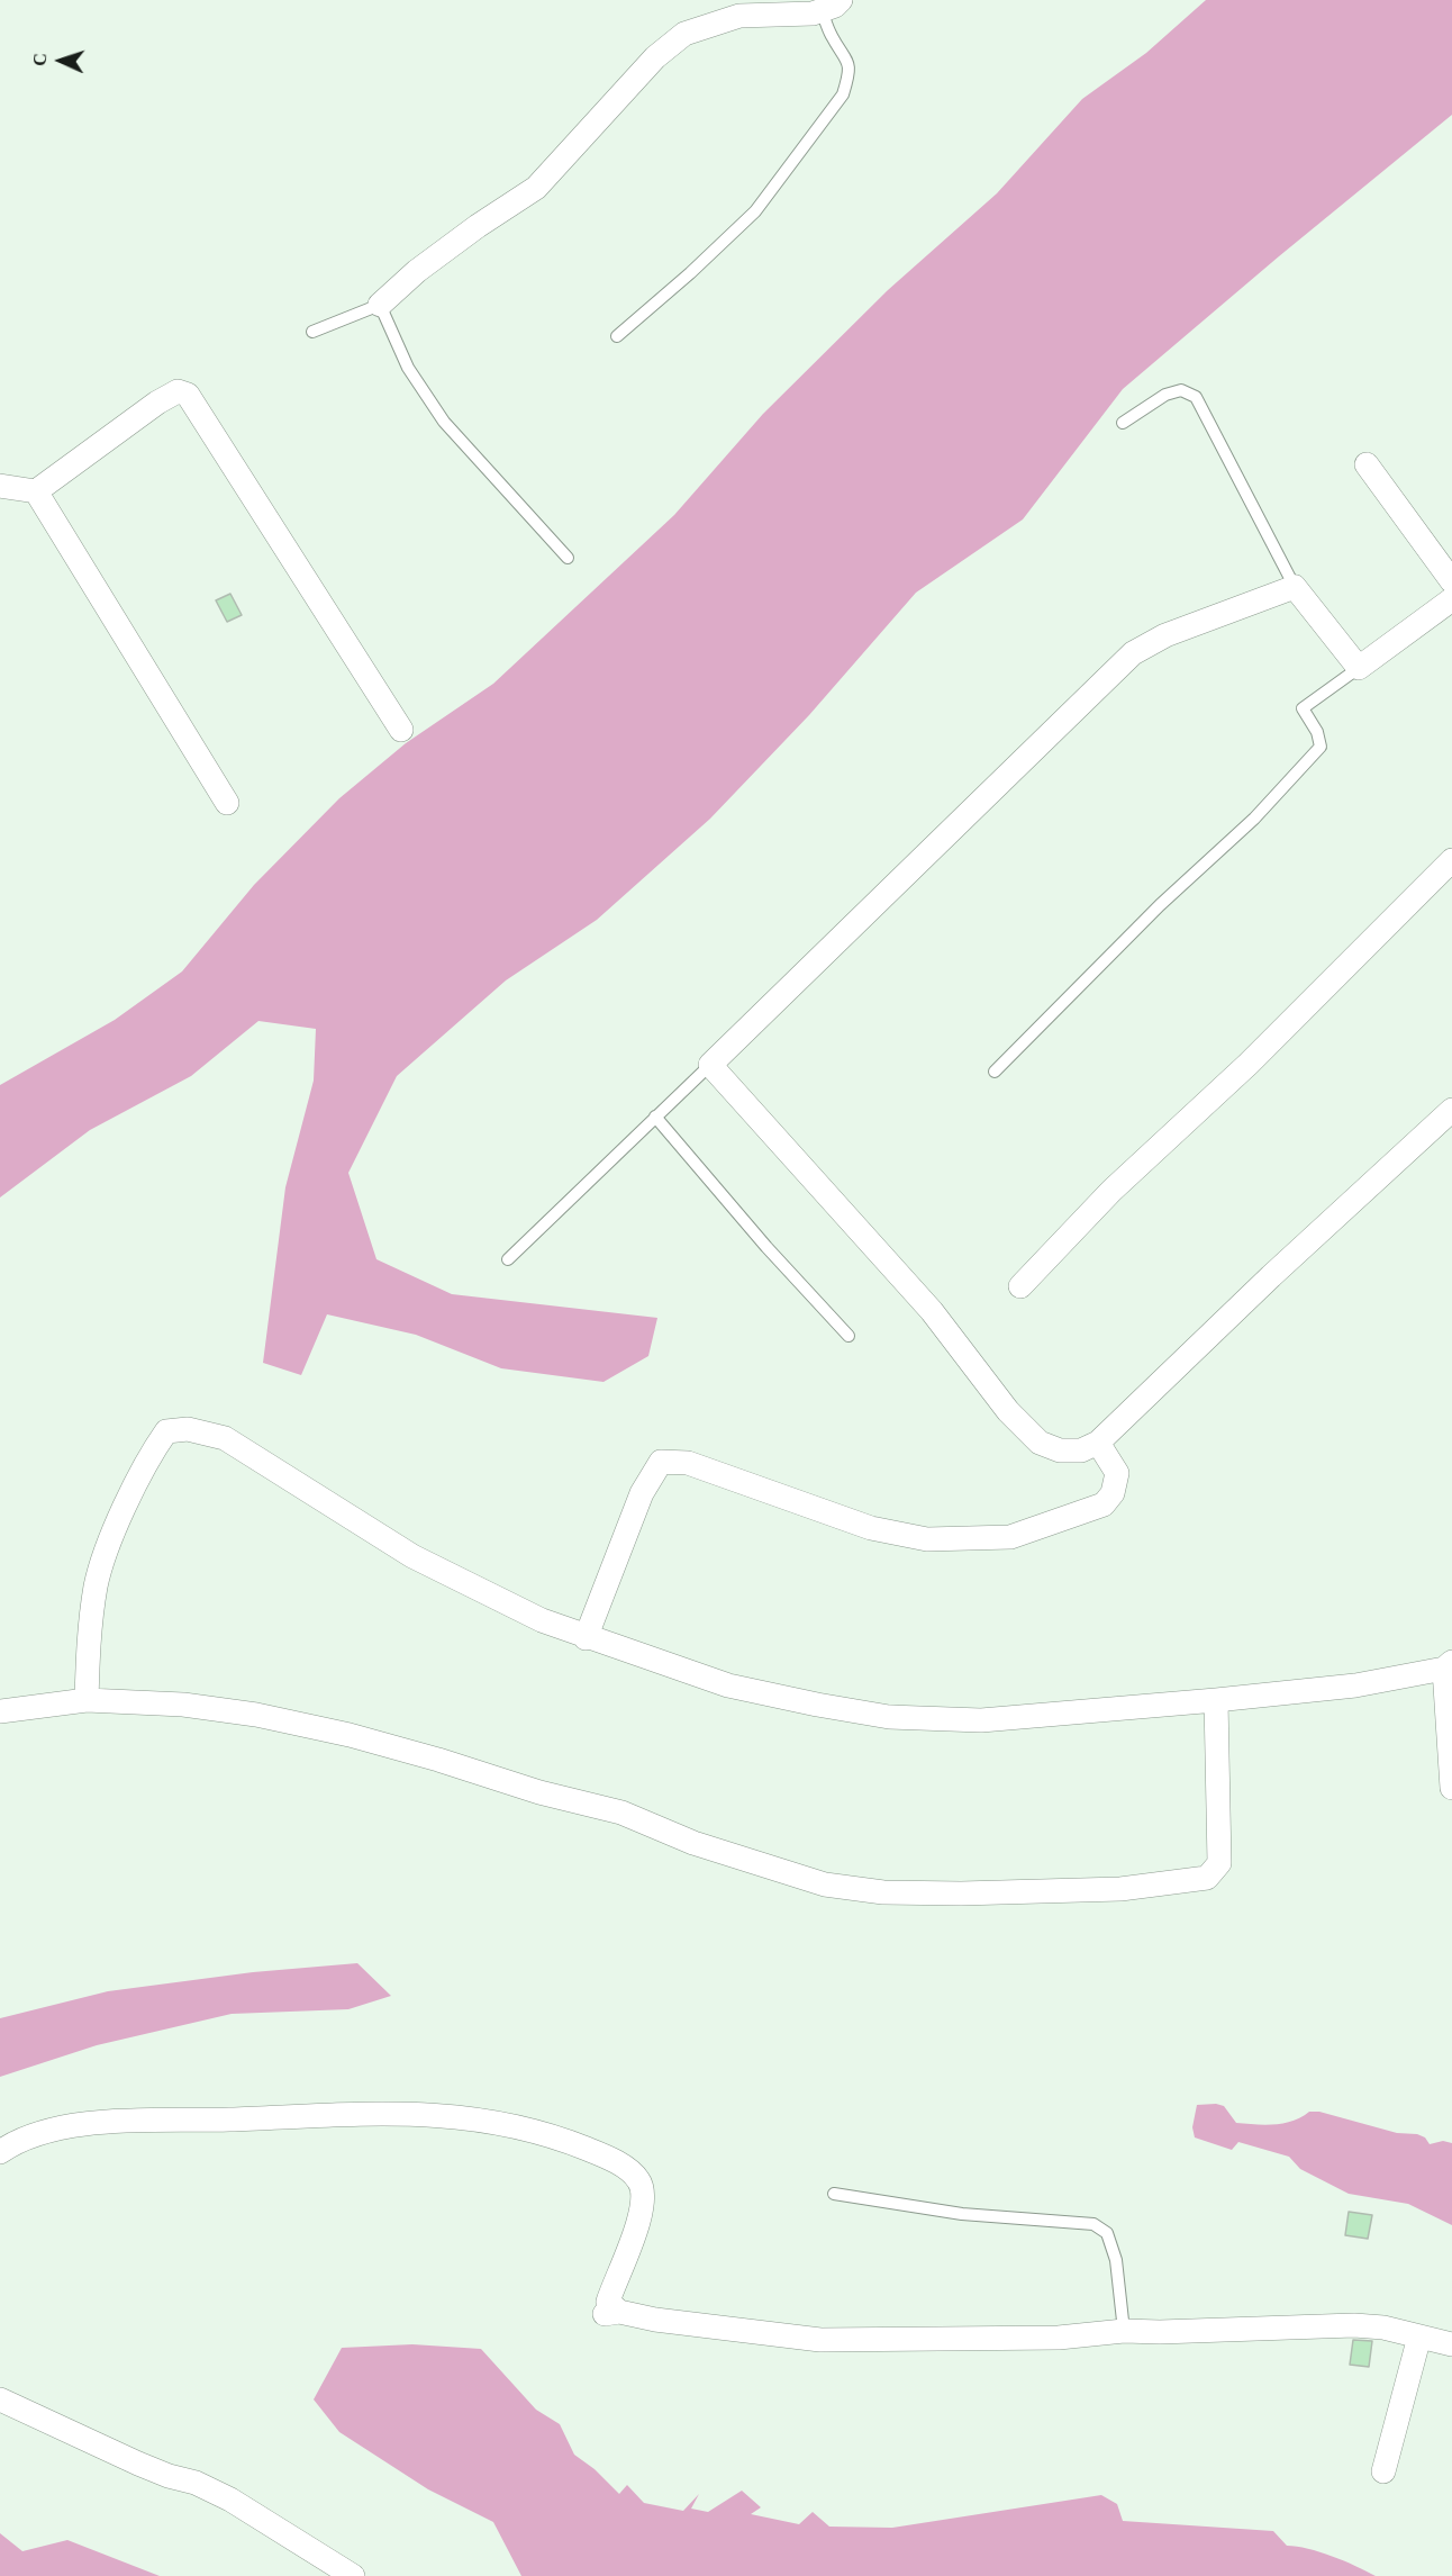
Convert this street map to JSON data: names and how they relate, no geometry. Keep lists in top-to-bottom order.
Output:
{
  "north": "left"
}
